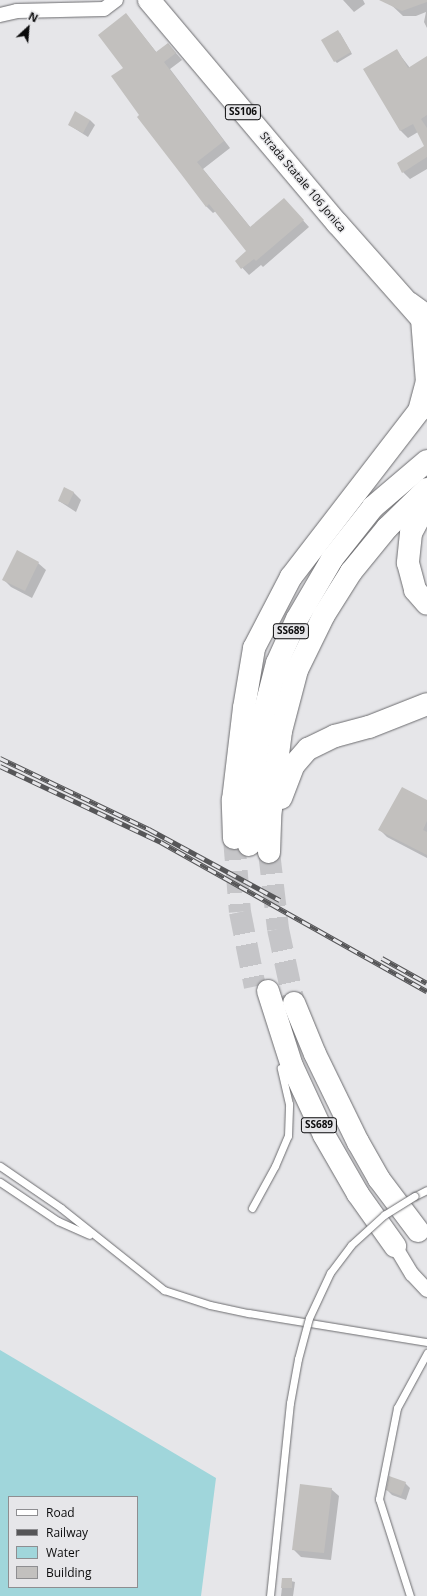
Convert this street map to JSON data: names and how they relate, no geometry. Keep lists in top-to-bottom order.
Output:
{
  "streets": {
    "main road": ["SS106", "Strada Statale 106 Jonica", "SS689"]
  },
  "legend": [
    "Road",
    "Railway",
    "Water",
    "Building"
  ],
  "north": "top right"
}
